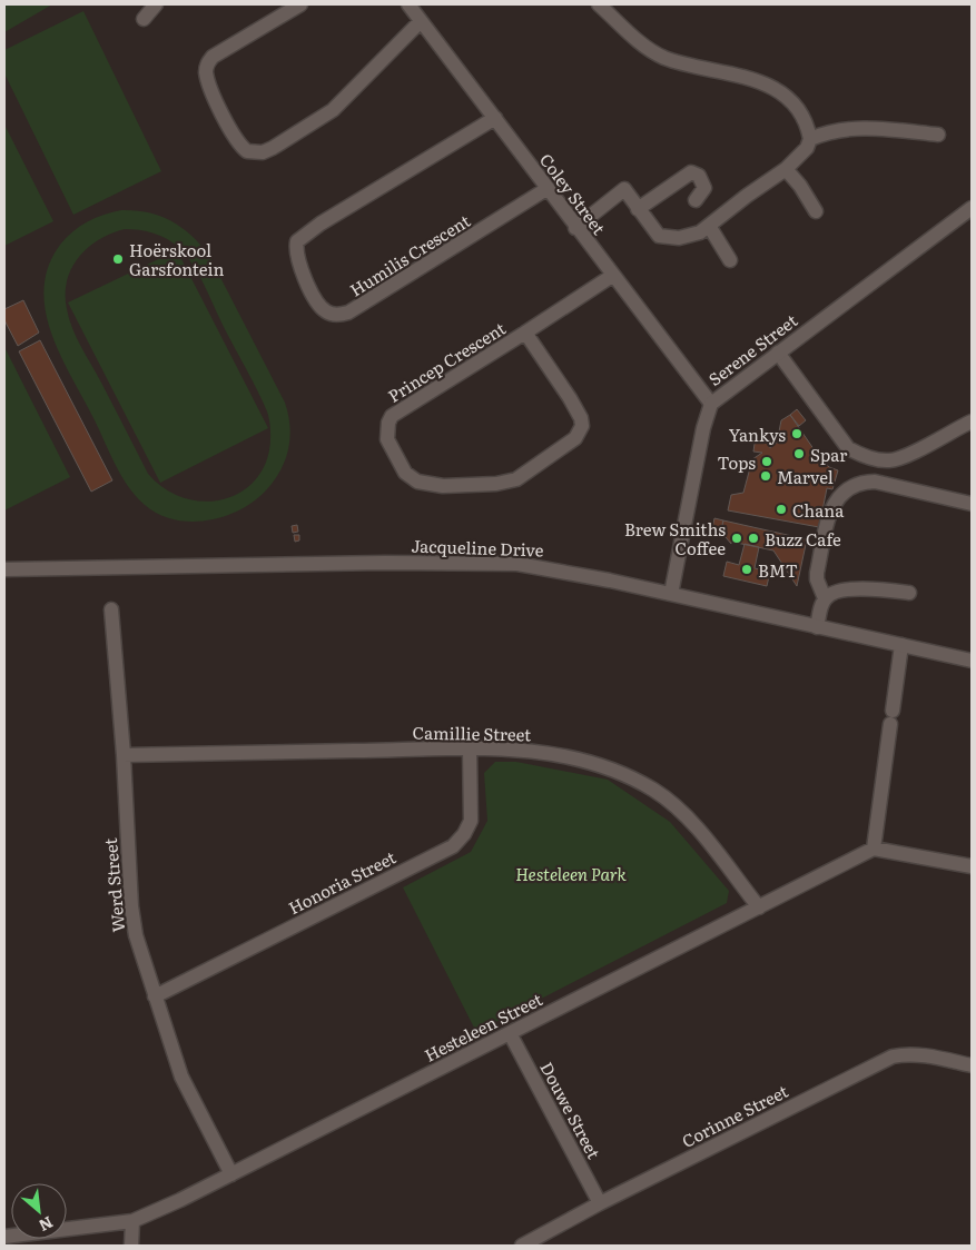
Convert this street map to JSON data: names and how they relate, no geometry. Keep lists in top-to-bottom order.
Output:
{
  "streets": {
    "street": [
      "Coley Street",
      "Humilis Crescent",
      "Serene Street",
      "Princep Crescent",
      "Jacqueline Drive",
      "Camillie Street",
      "Honoria Street",
      "Werd Street",
      "Hesteleen Street",
      "Douwe Street",
      "Corinne Street"
    ]
  },
  "crossings": [
    ["Coley Street", "Humilis Crescent"],
    ["Coley Street", "Serene Street"],
    ["Coley Street", "Princep Crescent"],
    ["Serene Street", "Jacqueline Drive"],
    ["Camillie Street", "Honoria Street"],
    ["Camillie Street", "Werd Street"],
    ["Camillie Street", "Hesteleen Street"],
    ["Honoria Street", "Werd Street"],
    ["Werd Street", "Hesteleen Street"],
    ["Hesteleen Street", "Douwe Street"],
    ["Douwe Street", "Corinne Street"]
  ],
  "parks": ["Hesteleen Park"],
  "places": [
    "Hoërskool Garsfontein",
    "Yankys",
    "Spar",
    "Tops",
    "Marvel",
    "Chana",
    "Brew Smiths Coffee",
    "Buzz Cafe",
    "BMT"
  ],
  "north": "bottom right"
}
